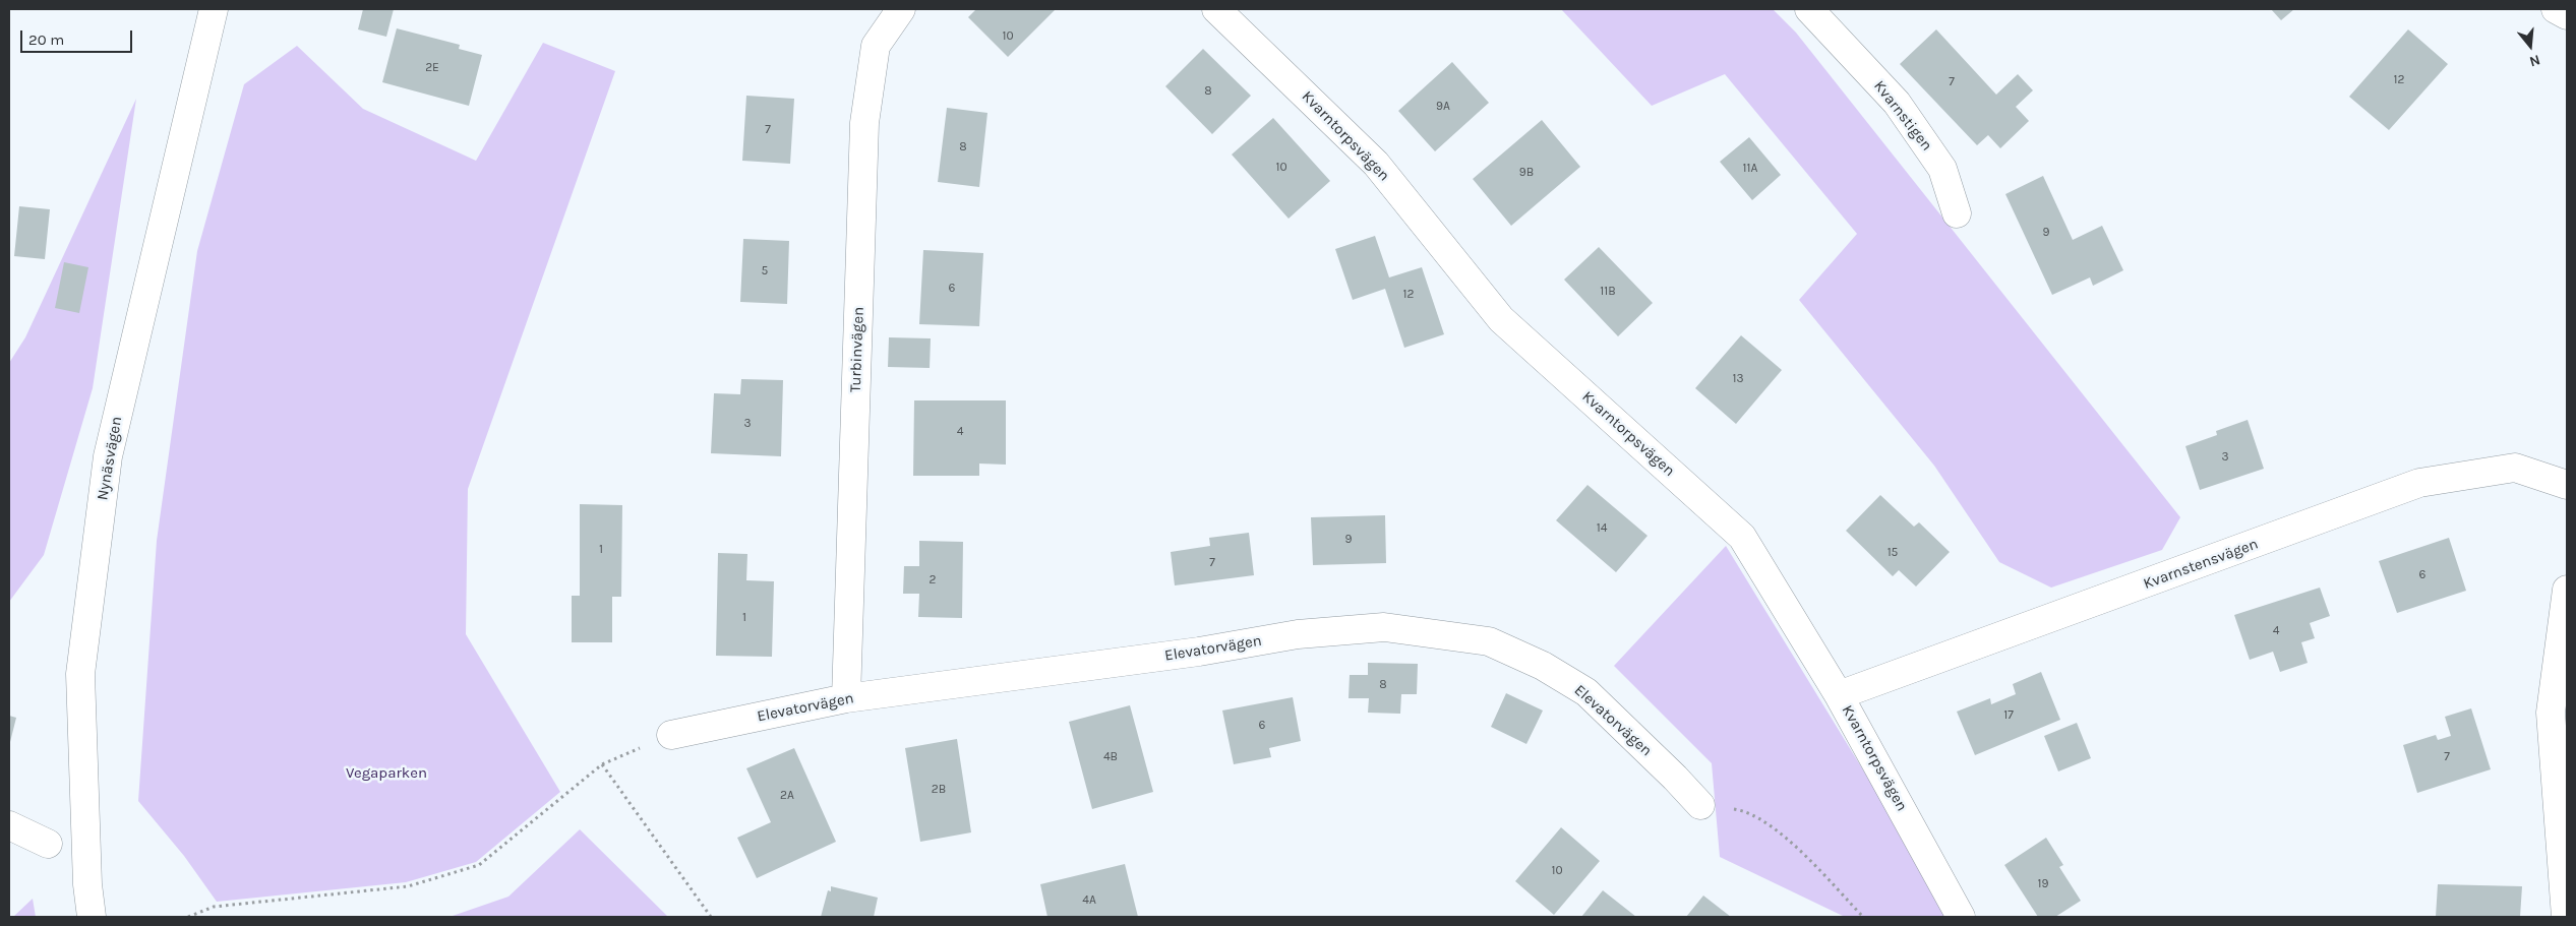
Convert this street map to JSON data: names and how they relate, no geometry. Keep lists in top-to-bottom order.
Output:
{
  "streets": {
    "street": [
      "Kvarnstigen",
      "Kvarntorpsvägen",
      "Turbinvägen",
      "Nynäsvägen",
      "Kvarnstensvägen",
      "Elevatorvägen"
    ]
  },
  "crossings": [
    ["Kvarntorpsvägen", "Kvarnstensvägen"],
    ["Turbinvägen", "Elevatorvägen"]
  ],
  "parks": ["Vegaparken"],
  "house_numbers": [
    "10",
    "2E",
    "12",
    "7",
    "8",
    "9A",
    "7",
    "8",
    "10",
    "11A",
    "9B",
    "9",
    "5",
    "6",
    "11B",
    "12",
    "13",
    "3",
    "4",
    "3",
    "14",
    "9",
    "1",
    "15",
    "7",
    "6",
    "2",
    "1",
    "4",
    "8",
    "17",
    "6",
    "4B",
    "7",
    "2B",
    "2A",
    "10",
    "19",
    "4A"
  ],
  "scale_bar": "20 m",
  "north": "bottom"
}
